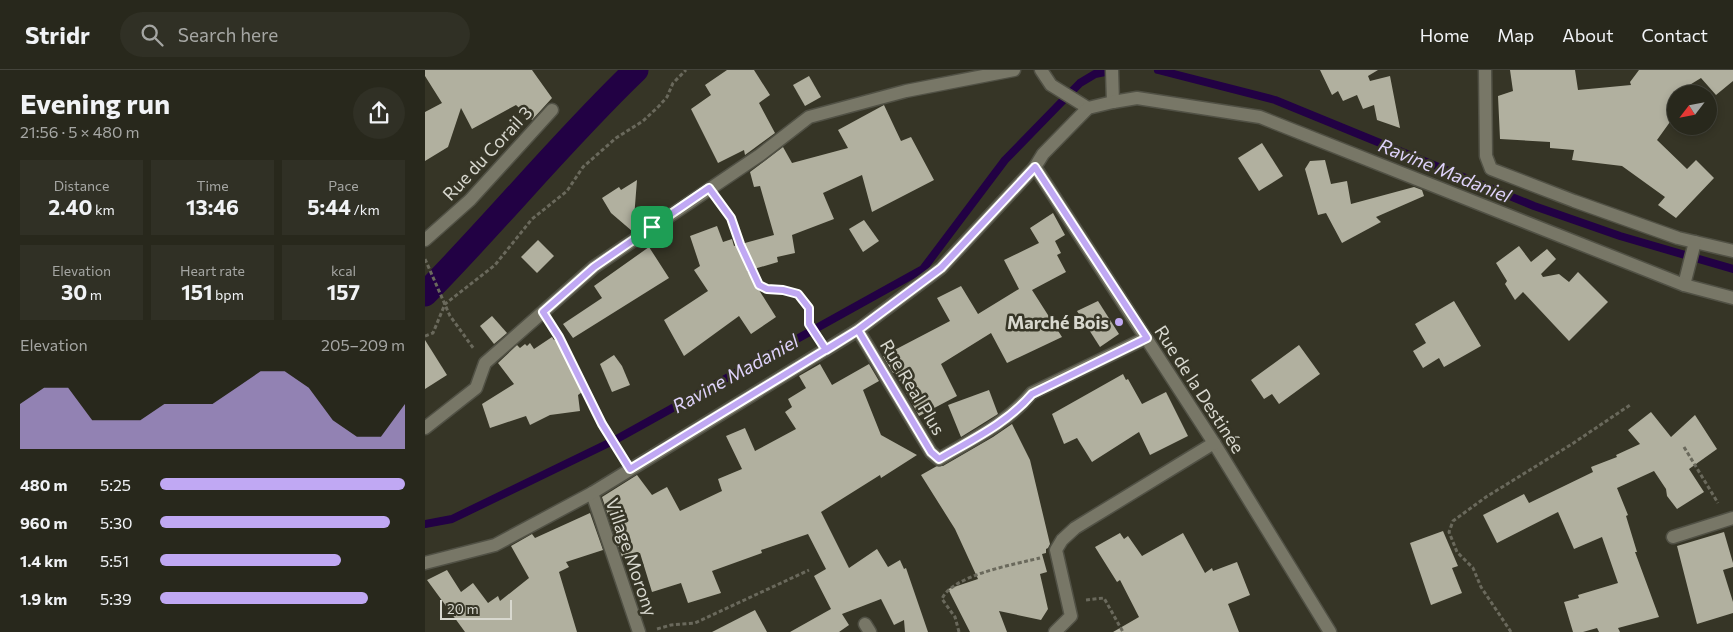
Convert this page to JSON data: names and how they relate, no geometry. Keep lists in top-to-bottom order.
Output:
{
  "streets": {
    "street": [
      "Rue du Corail 3",
      "Rue Real Plus",
      "Rue de la Destinée",
      "Village Morony"
    ]
  },
  "crossings": [
    ["Rue Real Plus", "Rue de la Destinée"]
  ],
  "water": ["Ravine Madaniel"],
  "places": ["Marché Bois"],
  "scale_bar": "20 m",
  "north": "bottom left",
  "page": {
    "header": "Stridr",
    "search": "Search here",
    "nav": [
      "Home",
      "Map",
      "About",
      "Contact"
    ],
    "heading": ["Evening run", "21:56 · 5 × 480 m"],
    "stats": [
      ["Distance", "2.40 km"],
      ["Time", "13:46"],
      ["Pace", "5:44 /km"],
      ["Elevation", "30 m"],
      ["Heart rate", "151 bpm"],
      ["kcal", "157"]
    ],
    "chart": ["Elevation", "205–209 m"],
    "list": [
      {
        "name": "480 m",
        "note": "5:25"
      },
      {
        "name": "960 m",
        "note": "5:30"
      },
      {
        "name": "1.4 km",
        "note": "5:51"
      },
      {
        "name": "1.9 km",
        "note": "5:39"
      }
    ],
    "scale": "20 m"
  }
}
